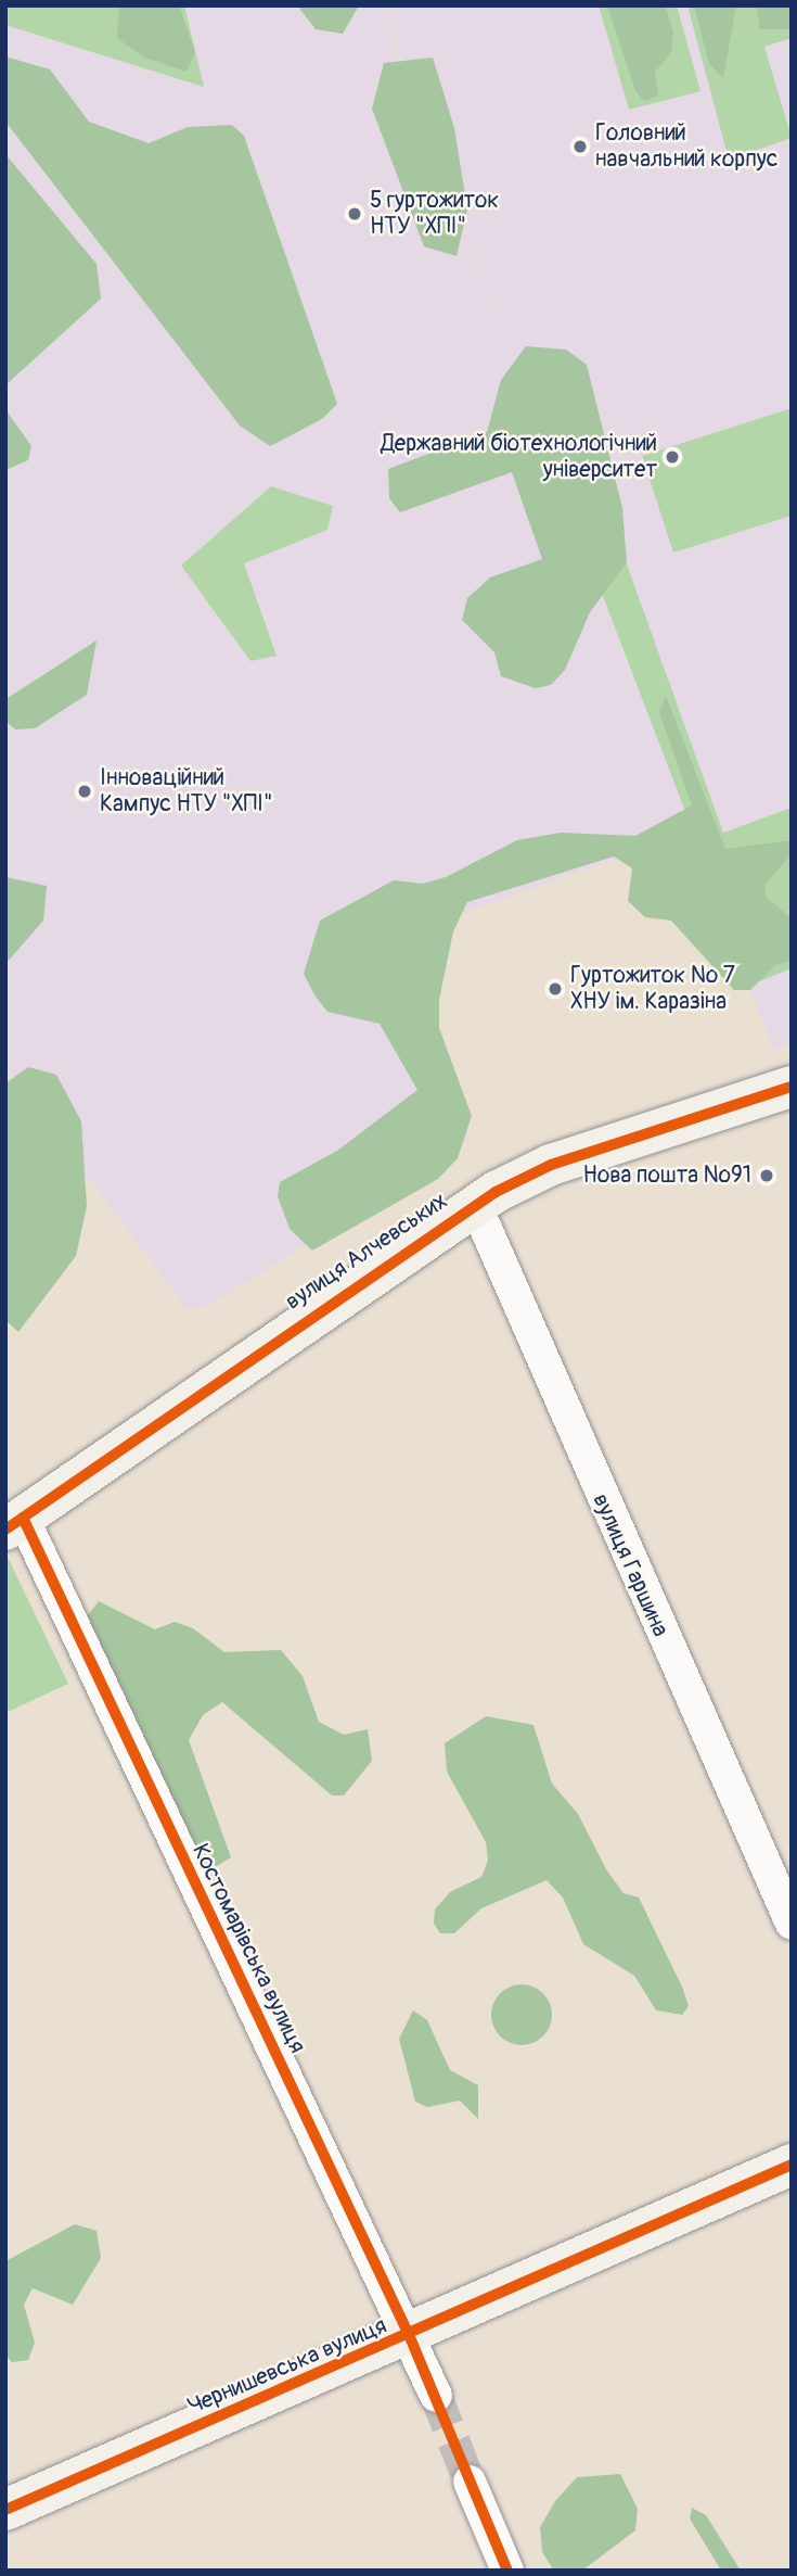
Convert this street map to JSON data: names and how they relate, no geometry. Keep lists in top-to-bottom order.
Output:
{
  "streets": {
    "street": [
      "вулиця Алчевських",
      "вулиця Гаршина",
      "Костомарівська вулиця",
      "Чернишевська вулиця"
    ]
  },
  "crossings": [
    ["вулиця Алчевських", "вулиця Гаршина"],
    ["вулиця Алчевських", "Костомарівська вулиця"],
    ["Костомарівська вулиця", "Чернишевська вулиця"]
  ],
  "places": [
    "Головний навчальний корпус",
    "5 гуртожиток НТУ \"ХПІ\"",
    "Державний біотехнологічний університет",
    "Інноваційний Кампус НТУ \"ХПІ\"",
    "Гуртожиток № 7 ХНУ ім. Каразіна",
    "Нова пошта №91"
  ]
}
